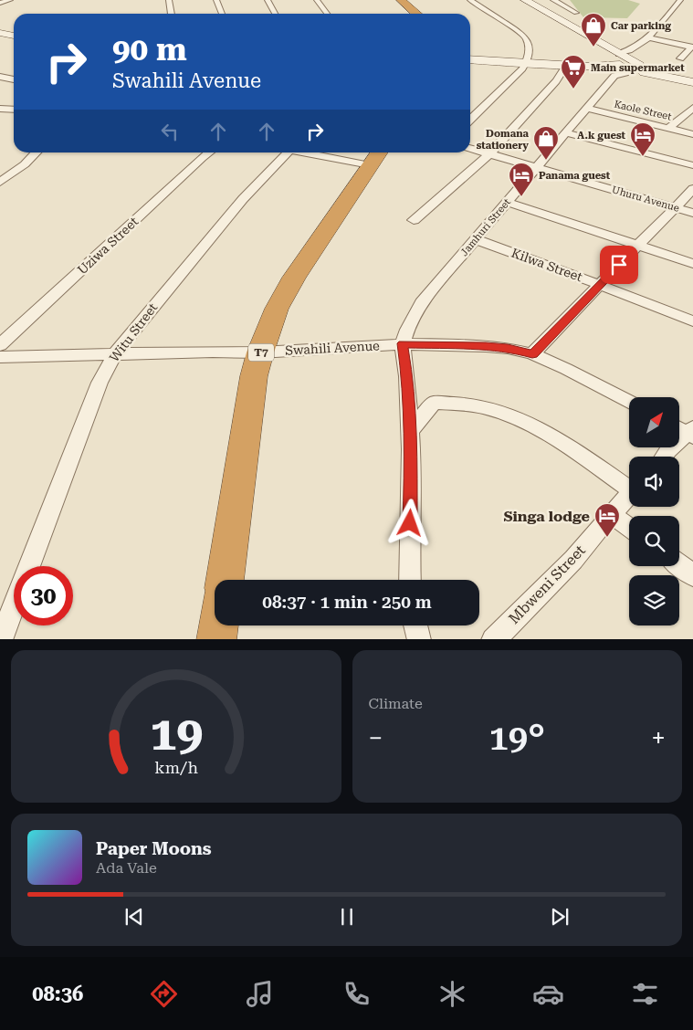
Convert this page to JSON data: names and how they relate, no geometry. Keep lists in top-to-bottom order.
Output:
{
  "streets": {
    "highway": ["T7"],
    "street": [
      "Kaole Street",
      "Uhuru Avenue",
      "Jamhuri Street",
      "Uziwa Street",
      "Kilwa Street",
      "Witu Street",
      "Swahili Avenue",
      "Mbweni Street"
    ]
  },
  "crossings": [
    ["Kaole Street", "Jamhuri Street"],
    ["Uhuru Avenue", "Jamhuri Street"],
    ["Jamhuri Street", "Kilwa Street"],
    ["Jamhuri Street", "Swahili Avenue"],
    ["Witu Street", "Swahili Avenue"],
    ["Swahili Avenue", "T7"]
  ],
  "places": {
    "shop": ["Car parking", "Domana stationery"],
    "supermarket": ["Main supermarket"],
    "hotel": ["A.k guest", "Panama guest", "Singa lodge"]
  },
  "north": "top right",
  "page": {
    "turn": ["90 m", "Swahili Avenue"],
    "limit": "30",
    "trip": "08:37 · 1 min · 250 m",
    "tile": "Climate",
    "heat": ["−", "19°", "+"],
    "song": ["Paper Moons", "Ada Vale"],
    "tabs": "08:36",
    "gauge": ["19", "km/h"]
  }
}
